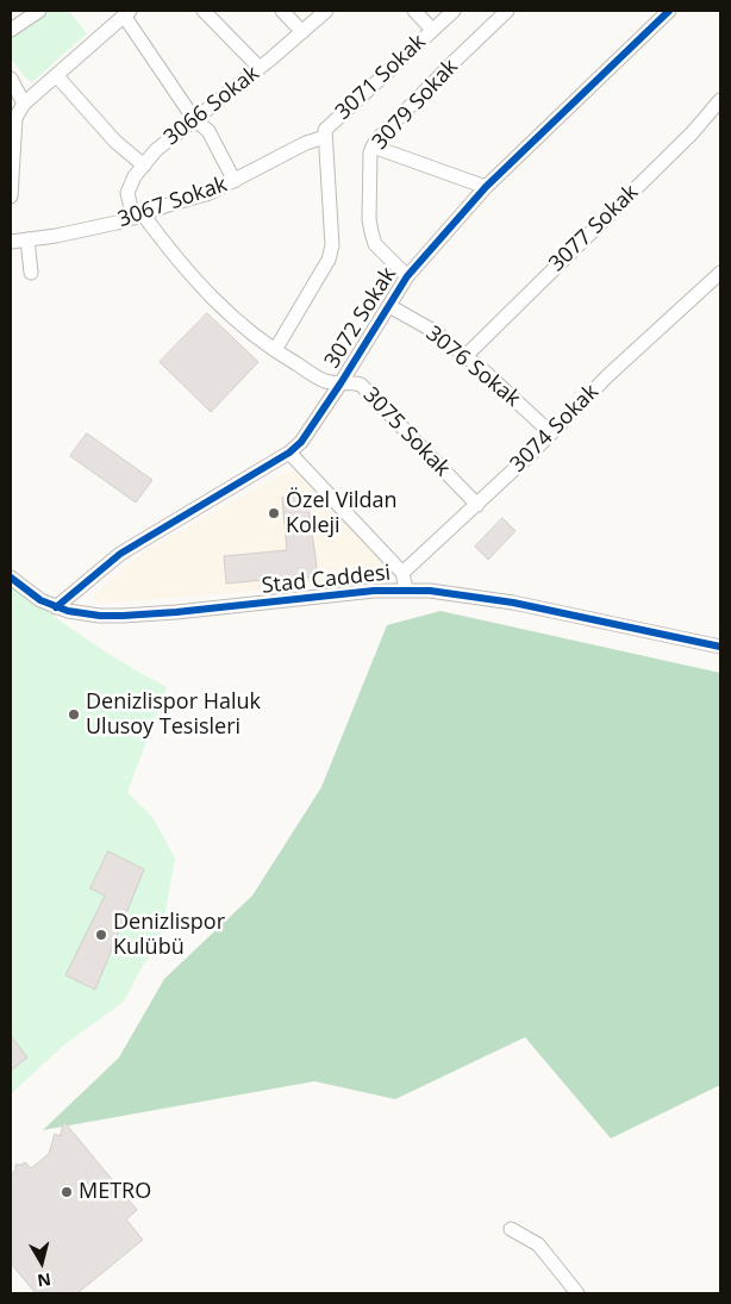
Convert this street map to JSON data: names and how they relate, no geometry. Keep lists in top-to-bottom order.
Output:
{
  "streets": {
    "street": [
      "3071 Sokak",
      "3079 Sokak",
      "3066 Sokak",
      "3067 Sokak",
      "3077 Sokak",
      "3072 Sokak",
      "3076 Sokak",
      "3074 Sokak",
      "3075 Sokak",
      "Stad Caddesi"
    ]
  },
  "crossings": [
    ["3071 Sokak", "3067 Sokak"],
    ["3071 Sokak", "3075 Sokak"],
    ["3079 Sokak", "3072 Sokak"],
    ["3066 Sokak", "3067 Sokak"],
    ["3066 Sokak", "3075 Sokak"],
    ["3067 Sokak", "3075 Sokak"],
    ["3077 Sokak", "3076 Sokak"],
    ["3072 Sokak", "3076 Sokak"],
    ["3072 Sokak", "3075 Sokak"],
    ["3072 Sokak", "Stad Caddesi"],
    ["3076 Sokak", "3074 Sokak"],
    ["3074 Sokak", "3075 Sokak"]
  ],
  "places": [
    "Özel Vildan Koleji",
    "Denizlispor Haluk Ulusoy Tesisleri",
    "Denizlispor Kulübü",
    "METRO"
  ],
  "north": "bottom"
}
